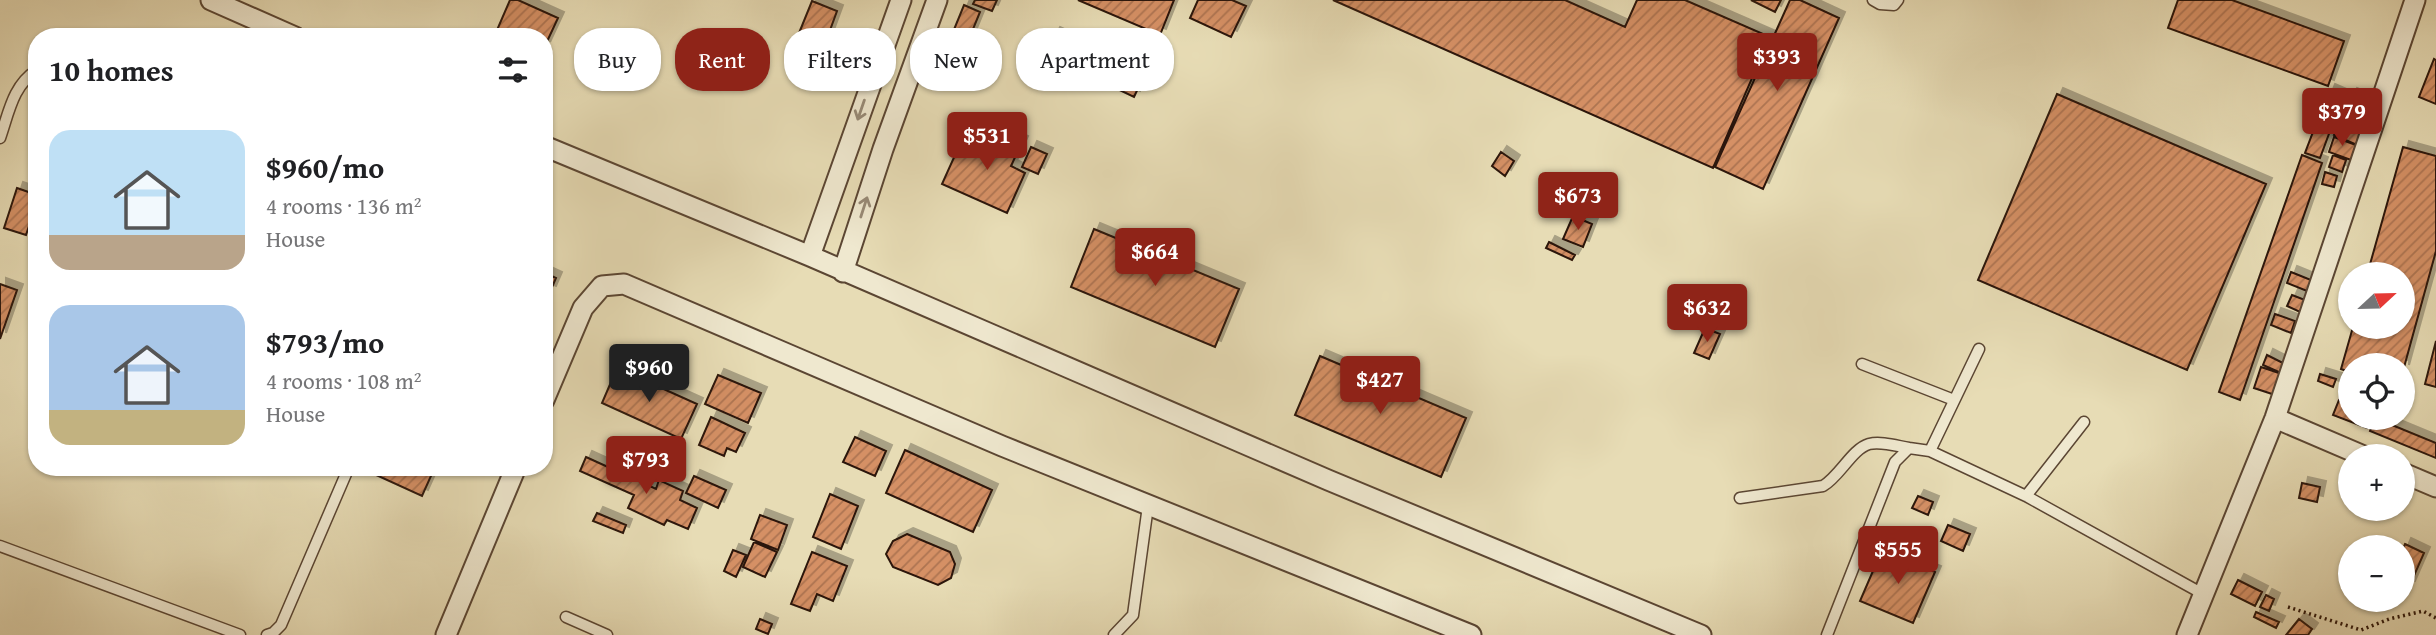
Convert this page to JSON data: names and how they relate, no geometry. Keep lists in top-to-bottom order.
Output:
{
  "north": "right",
  "page": {
    "chip": [
      "Buy",
      "Rent",
      "Filters",
      "New",
      "Apartment"
    ],
    "heading": "10 homes",
    "price": [
      "$393",
      "$379",
      "$531",
      "$673",
      "$664",
      "$632",
      "$960",
      "$427",
      "$793",
      "$555"
    ],
    "list": [
      {
        "name": "$960/mo",
        "note": "4 rooms · 136 m² · House"
      },
      {
        "name": "$793/mo",
        "note": "4 rooms · 108 m² · House"
      }
    ],
    "map_buttons": ["+", "−"]
  }
}
